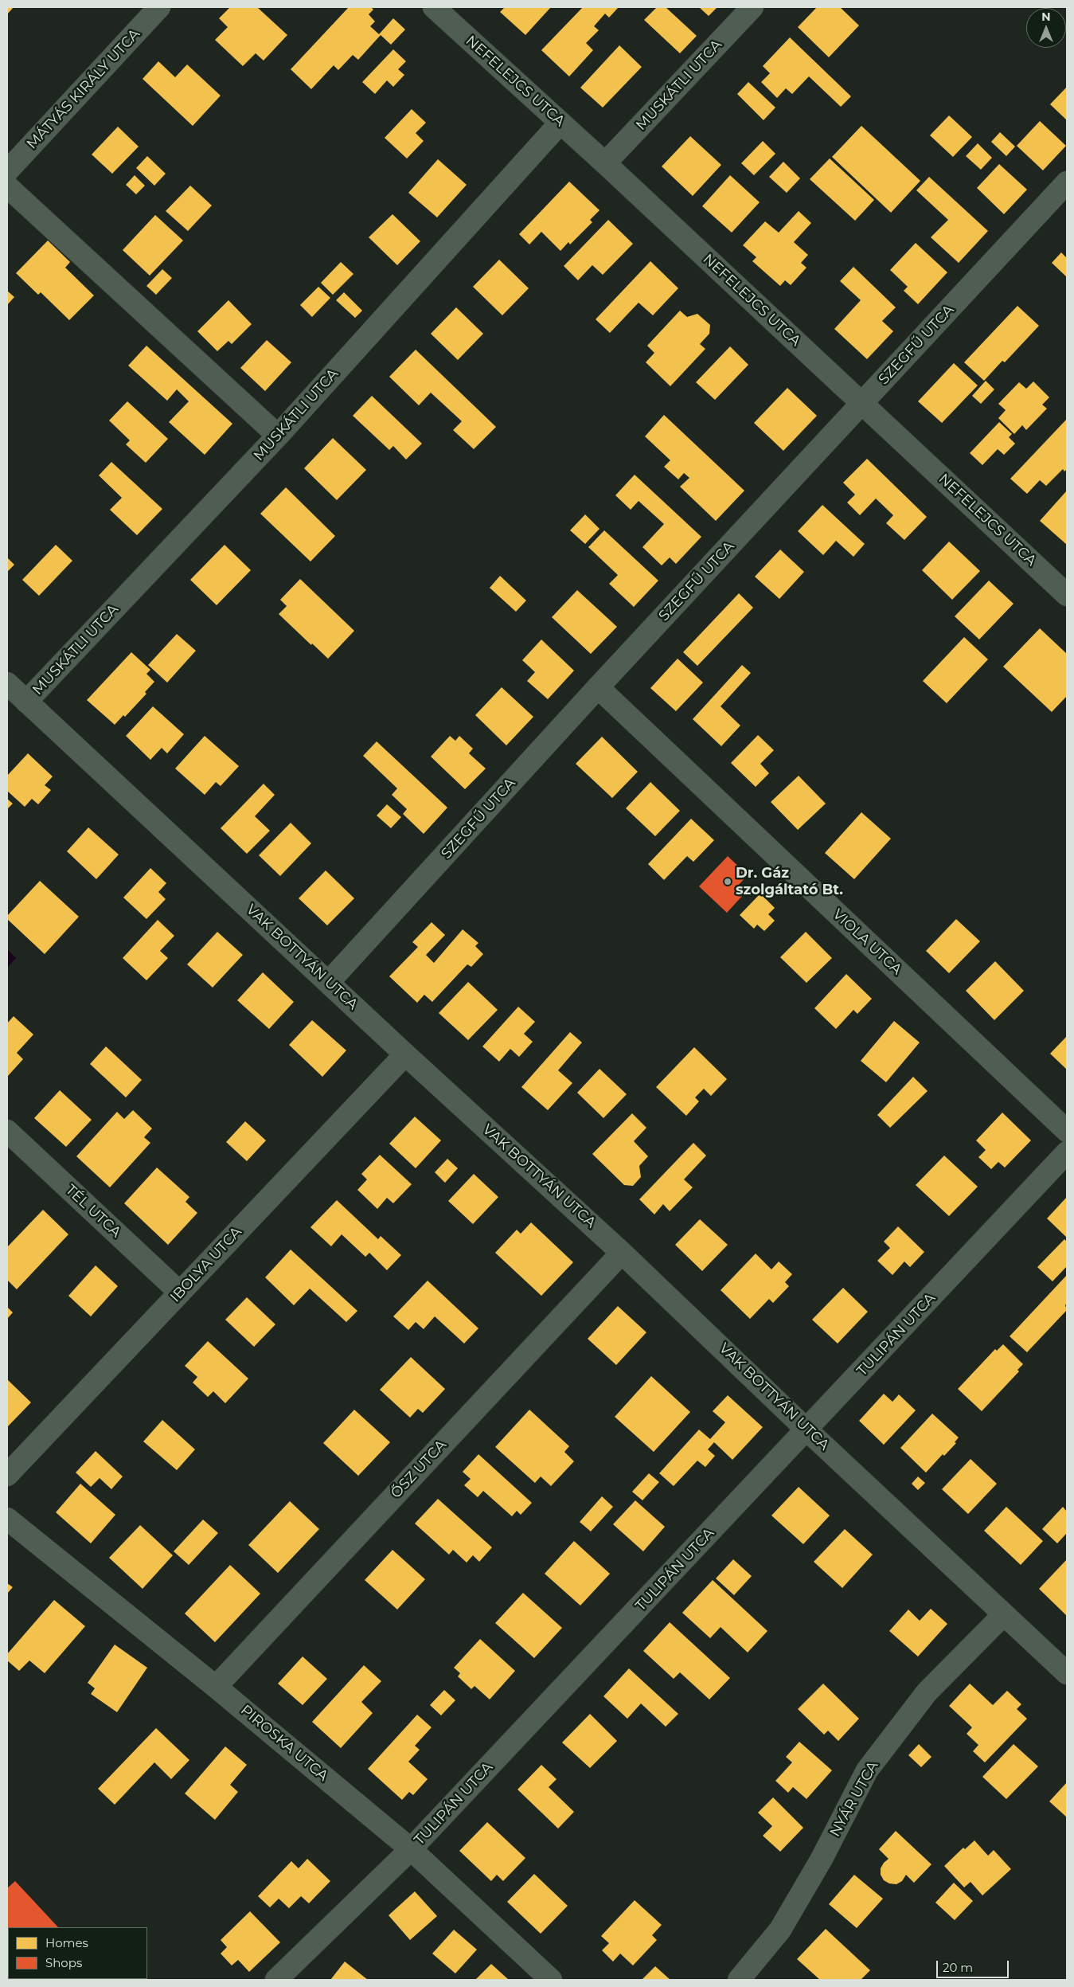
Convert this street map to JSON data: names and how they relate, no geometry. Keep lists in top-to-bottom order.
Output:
{
  "streets": {
    "street": [
      "NEFELEJCS UTCA",
      "MUSKÁTLI UTCA",
      "MÁTYÁS KIRÁLY UTCA",
      "SZEGFŰ UTCA",
      "VIOLA UTCA",
      "VAK BOTTYÁN UTCA",
      "TÉL UTCA",
      "IBOLYA UTCA",
      "TULIPÁN UTCA",
      "ŐSZ UTCA",
      "PIROSKA UTCA",
      "NYÁR UTCA"
    ]
  },
  "crossings": [
    ["NEFELEJCS UTCA", "MUSKÁTLI UTCA"],
    ["NEFELEJCS UTCA", "SZEGFŰ UTCA"],
    ["MUSKÁTLI UTCA", "VAK BOTTYÁN UTCA"],
    ["SZEGFŰ UTCA", "VIOLA UTCA"],
    ["SZEGFŰ UTCA", "VAK BOTTYÁN UTCA"],
    ["VAK BOTTYÁN UTCA", "IBOLYA UTCA"],
    ["VAK BOTTYÁN UTCA", "TULIPÁN UTCA"],
    ["VAK BOTTYÁN UTCA", "ŐSZ UTCA"],
    ["VAK BOTTYÁN UTCA", "NYÁR UTCA"],
    ["TÉL UTCA", "IBOLYA UTCA"],
    ["TULIPÁN UTCA", "PIROSKA UTCA"],
    ["ŐSZ UTCA", "PIROSKA UTCA"]
  ],
  "places": ["Dr. Gáz szolgáltató Bt."],
  "legend": ["Homes", "Shops"],
  "scale_bar": "20 m",
  "north": "top"
}
